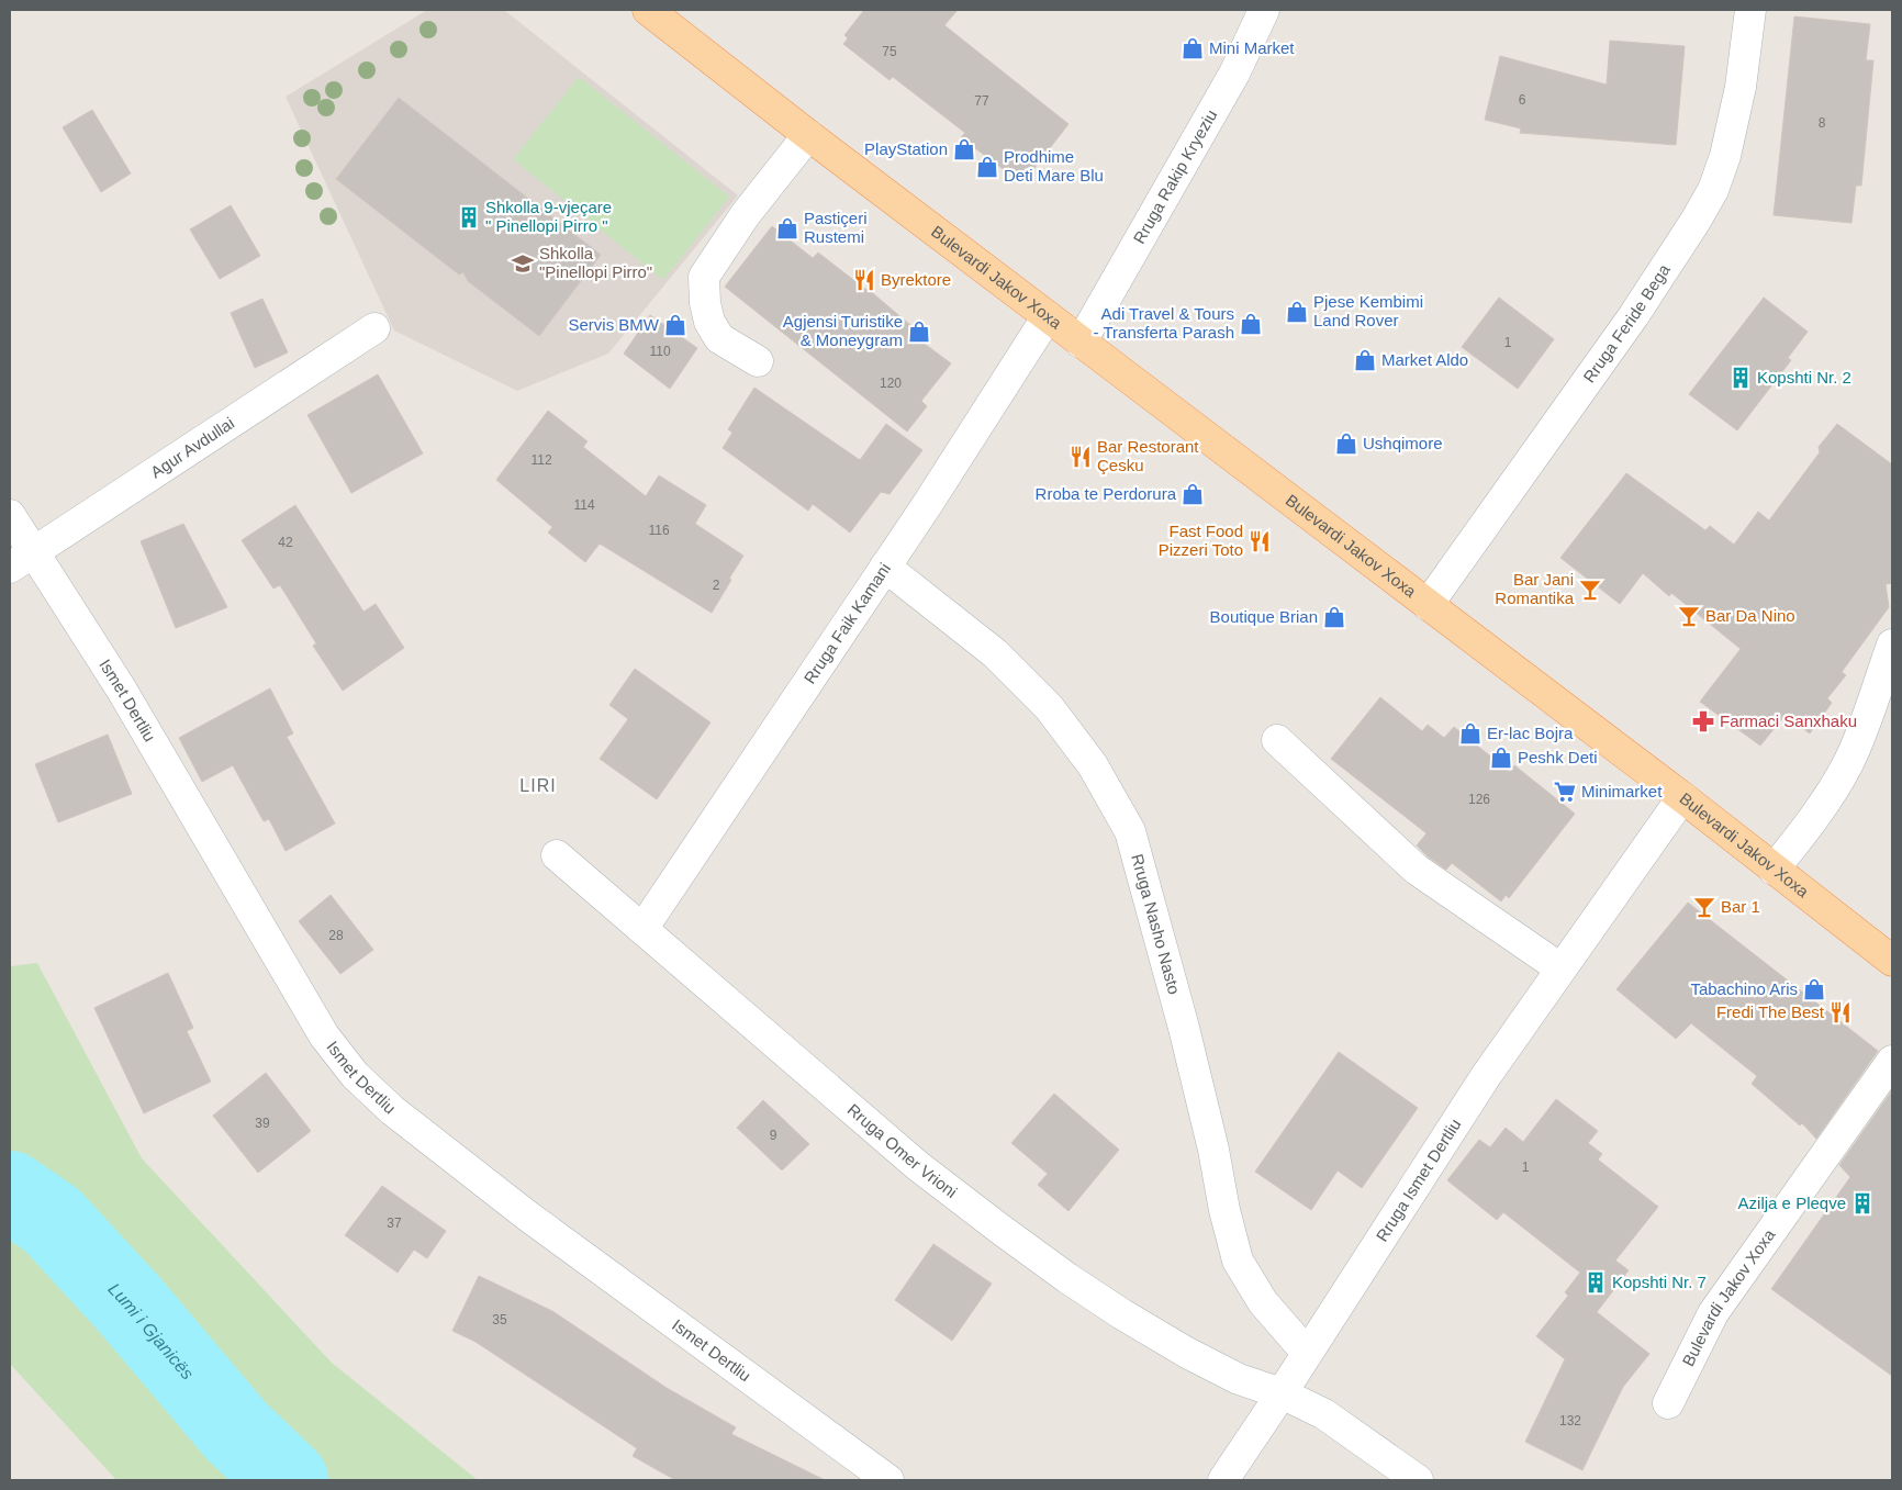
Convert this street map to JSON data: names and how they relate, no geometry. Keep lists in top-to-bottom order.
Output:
{
  "streets": {
    "main road": ["Bulevardi Jakov Xoxa"],
    "street": [
      "Rruga Rakip Kryeziu",
      "Rruga Feride Bega",
      "Agur Avdullai",
      "Rruga Faik Kamani",
      "Ismet Dertliu",
      "Rruga Nasho Nasto",
      "Rruga Omer Vrioni",
      "Rruga Ismet Dertliu"
    ]
  },
  "crossings": [
    ["Rruga Rakip Kryeziu", "Bulevardi Jakov Xoxa"],
    ["Bulevardi Jakov Xoxa", "Rruga Feride Bega"],
    ["Bulevardi Jakov Xoxa", "Rruga Faik Kamani"],
    ["Bulevardi Jakov Xoxa", "Rruga Ismet Dertliu"],
    ["Agur Avdullai", "Ismet Dertliu"],
    ["Rruga Faik Kamani", "Rruga Nasho Nasto"],
    ["Rruga Faik Kamani", "Rruga Omer Vrioni"],
    ["Rruga Nasho Nasto", "Rruga Ismet Dertliu"],
    ["Rruga Omer Vrioni", "Rruga Ismet Dertliu"]
  ],
  "districts": ["LIRI"],
  "water": ["Lumi i Gjanicës"],
  "places": {
    "shop": [
      "Mini Market",
      "PlayStation",
      "Prodhime Deti Mare Blu",
      "Pastiçeri Rustemi",
      "Pjese Kembimi Land Rover",
      "Adi Travel & Tours - Transferta Parash",
      "Servis BMW",
      "Agjensi Turistike & Moneygram",
      "Market Aldo",
      "Ushqimore",
      "Rroba te Perdorura",
      "Boutique Brian",
      "Er-lac Bojra",
      "Peshk Deti",
      "Tabachino Aris"
    ],
    "building": [
      "Shkolla 9-vjeçare \" Pinellopi Pirro \"",
      "Kopshti Nr. 2",
      "Azilja e Pleqve",
      "Kopshti Nr. 7"
    ],
    "school or university": ["Shkolla \"Pinellopi Pirro\""],
    "restaurant": [
      "Byrektore",
      "Bar Restorant Çesku",
      "Fast Food Pizzeri Toto",
      "Fredi The Best"
    ],
    "bar": ["Bar Jani Romantika", "Bar Da Nino", "Bar 1"],
    "pharmacy": ["Farmaci Sanxhaku"],
    "supermarket": ["Minimarket"]
  },
  "house_numbers": [
    "75",
    "6",
    "77",
    "8",
    "1",
    "110",
    "120",
    "112",
    "114",
    "116",
    "42",
    "2",
    "126",
    "28",
    "39",
    "9",
    "1",
    "37",
    "35",
    "132"
  ]
}
